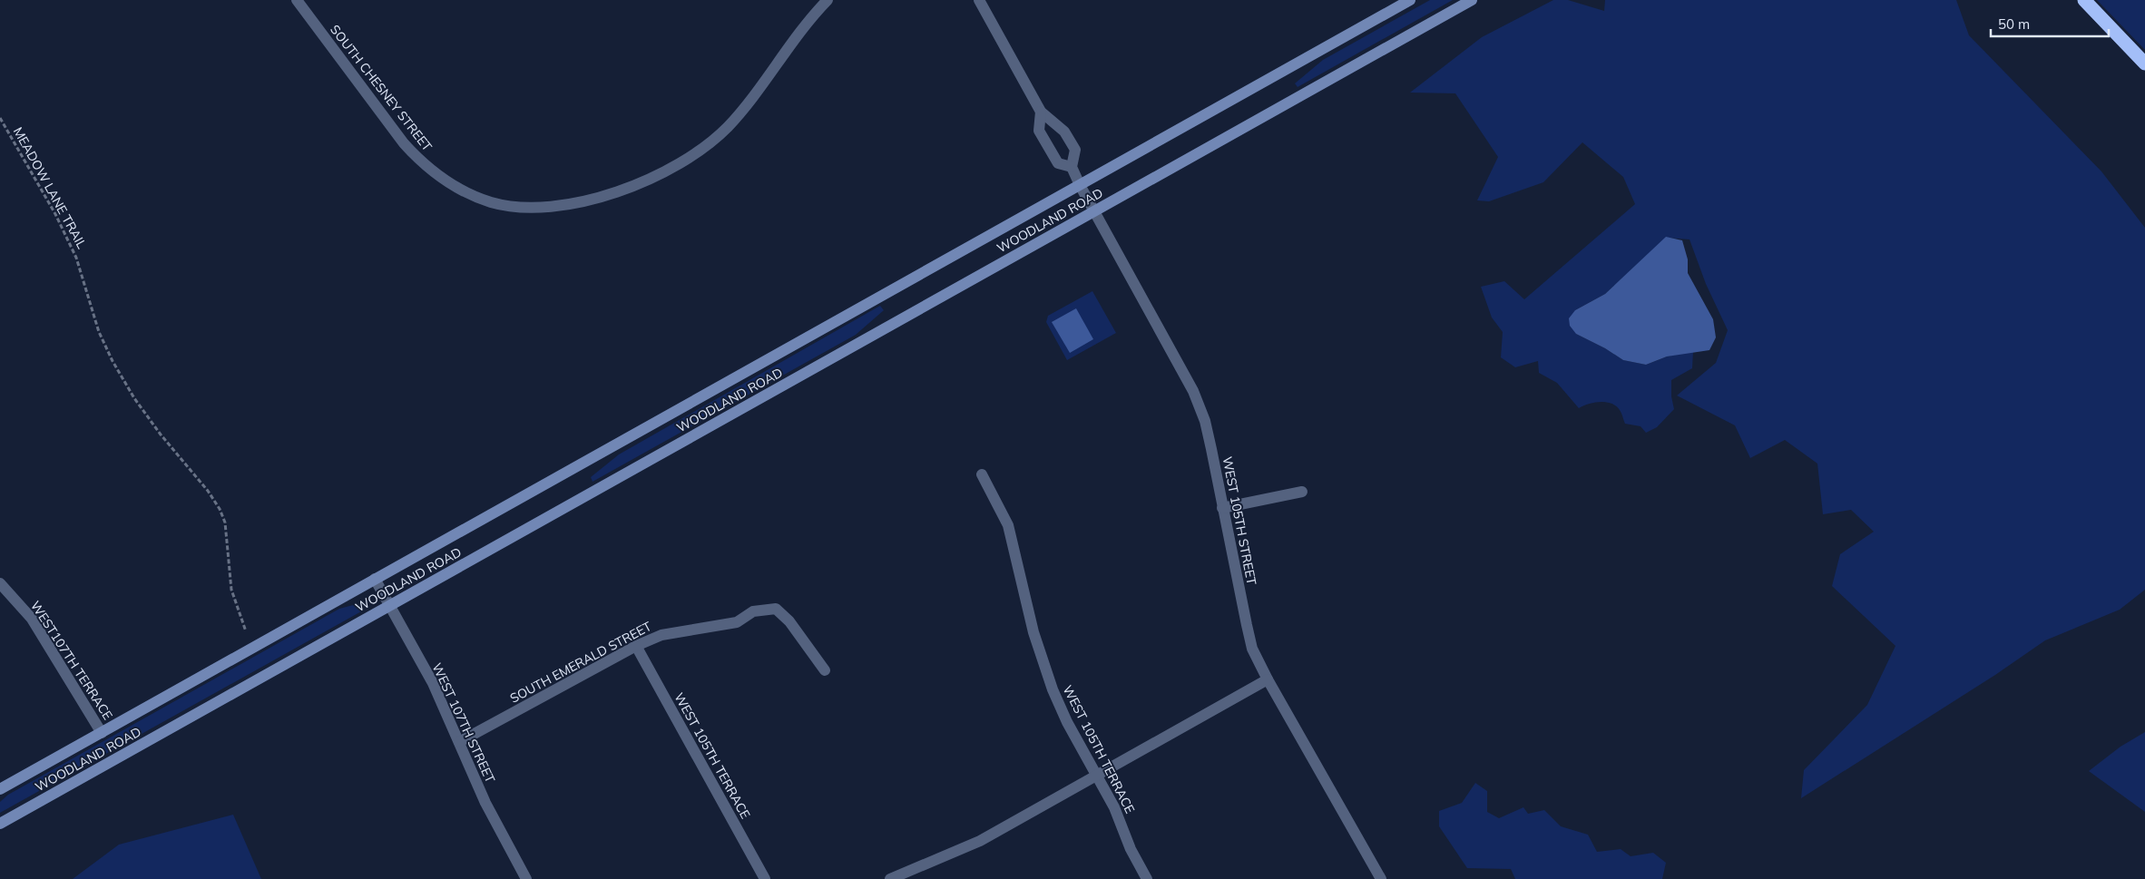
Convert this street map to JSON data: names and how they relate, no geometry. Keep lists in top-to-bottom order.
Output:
{
  "streets": {
    "main road": ["WOODLAND ROAD"],
    "street": [
      "SOUTH CHESNEY STREET",
      "WEST 105TH STREET",
      "WEST107TH TERRACE",
      "SOUTH EMERALD STREET",
      "WEST 107TH STREET",
      "WEST 105TH TERRACE"
    ],
    "path": ["MEADOW LANE TRAIL"]
  },
  "crossings": [
    ["WOODLAND ROAD", "WEST 105TH STREET"],
    ["WOODLAND ROAD", "WEST107TH TERRACE"],
    ["WOODLAND ROAD", "WEST 107TH STREET"],
    ["SOUTH EMERALD STREET", "WEST 107TH STREET"],
    ["SOUTH EMERALD STREET", "WEST 105TH TERRACE"]
  ],
  "scale_bar": "50 m"
}
